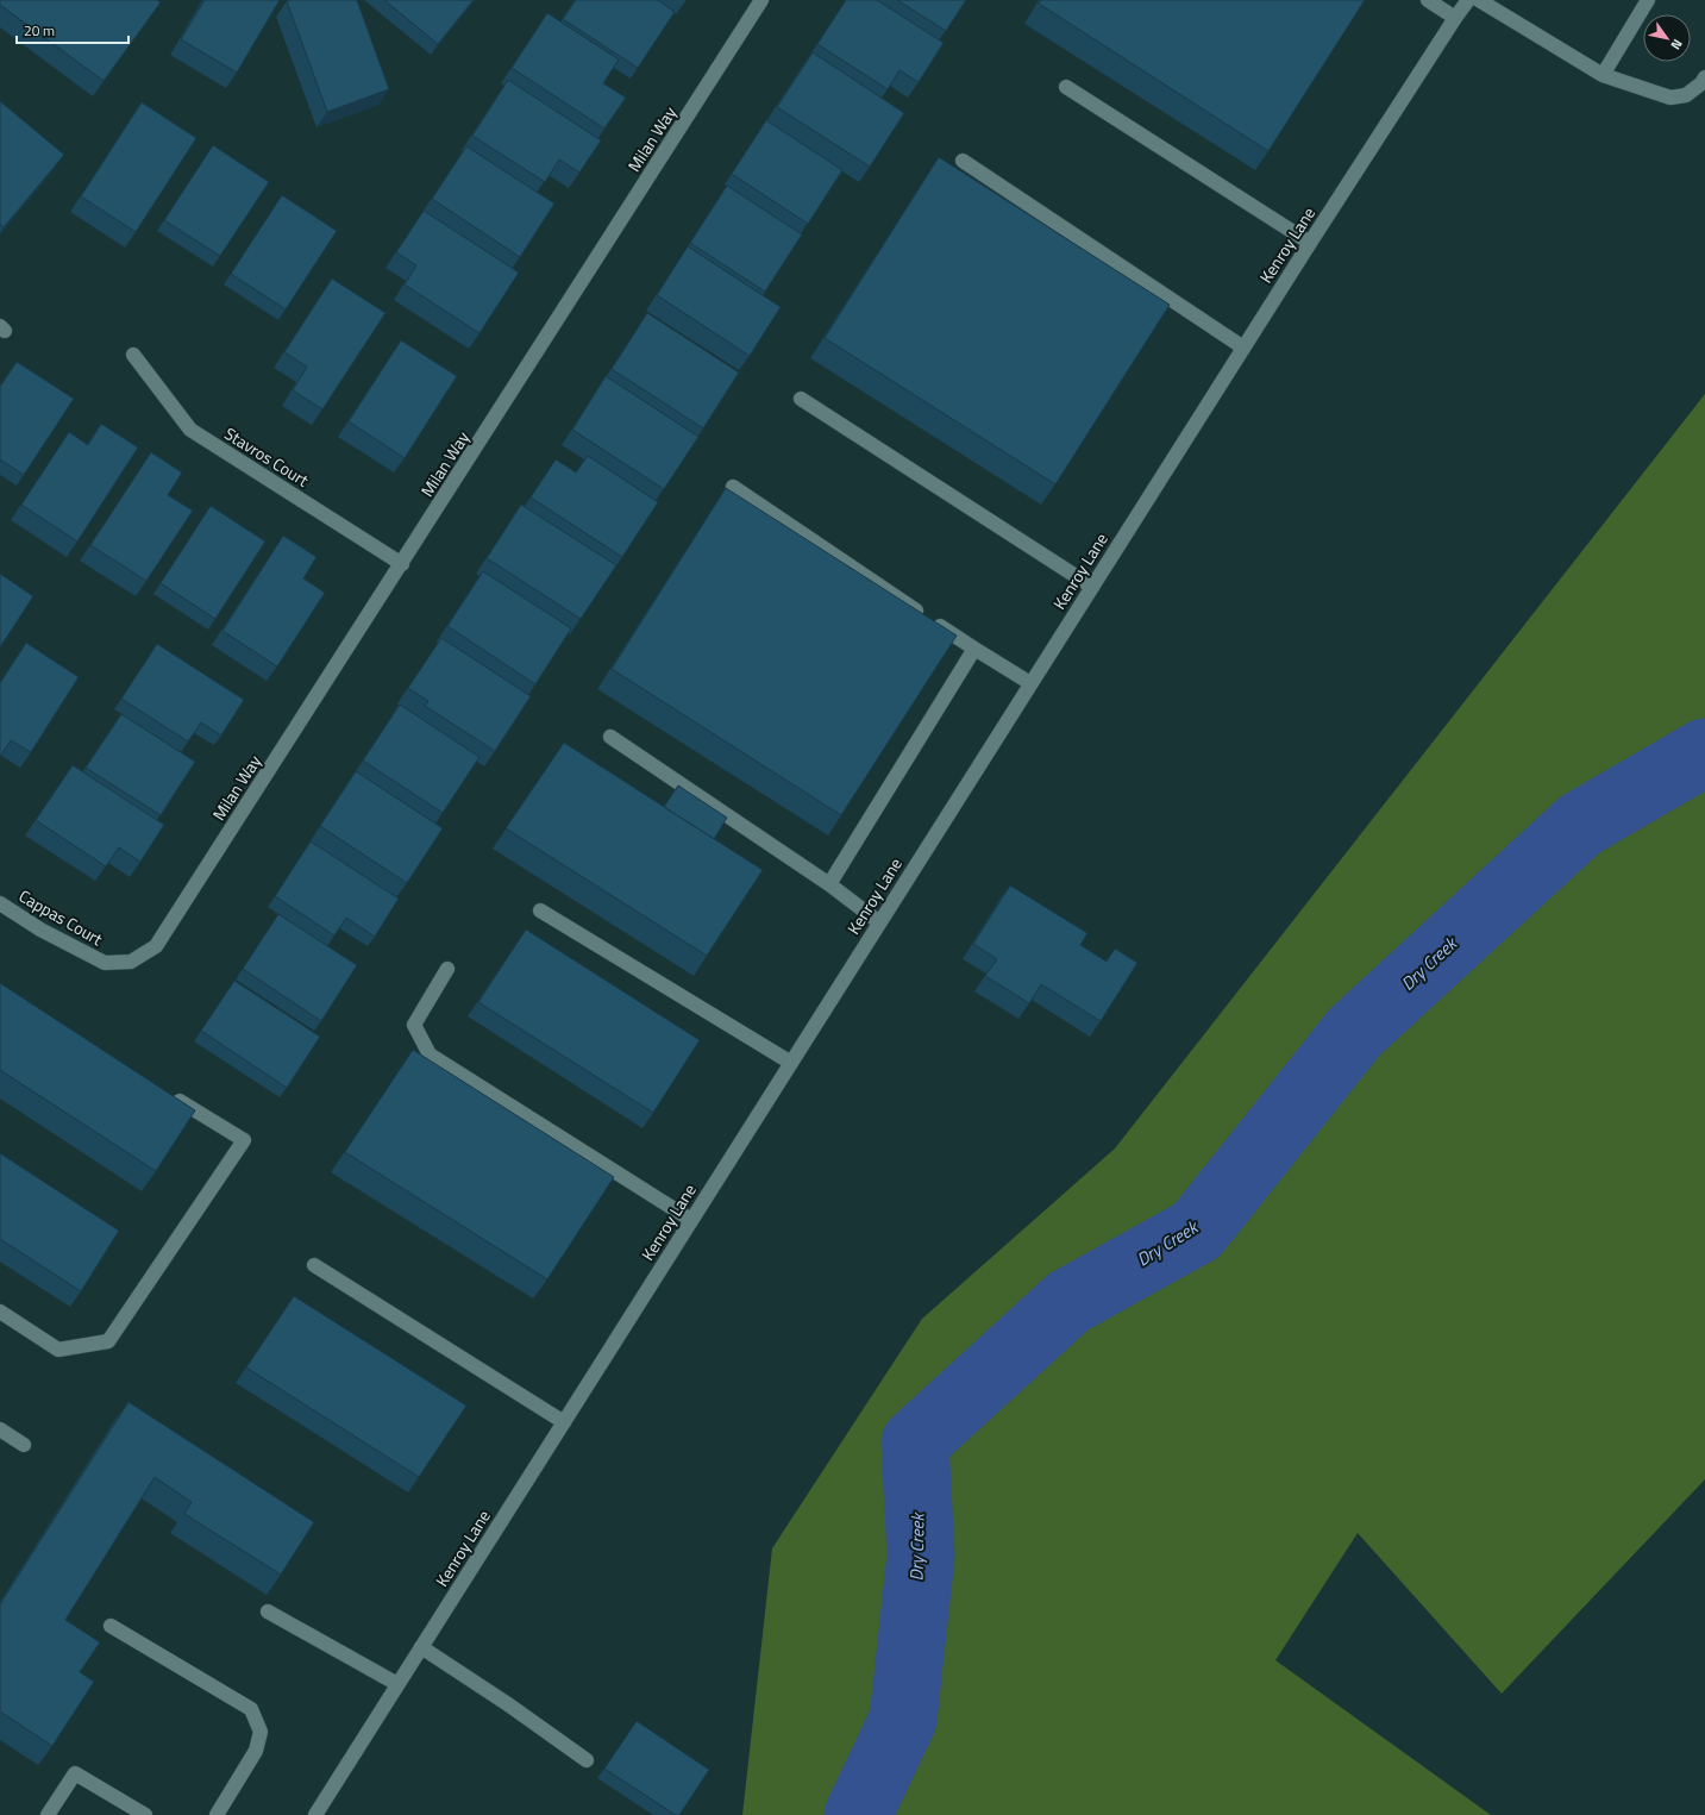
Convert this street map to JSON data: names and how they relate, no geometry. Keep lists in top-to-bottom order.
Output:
{
  "streets": {
    "street": [
      "Milan Way",
      "Kenroy Lane",
      "Stavros Court",
      "Cappas Court"
    ]
  },
  "crossings": [
    ["Milan Way", "Stavros Court"],
    ["Milan Way", "Cappas Court"]
  ],
  "water": ["Dry Creek"],
  "scale_bar": "20 m",
  "north": "bottom right"
}
